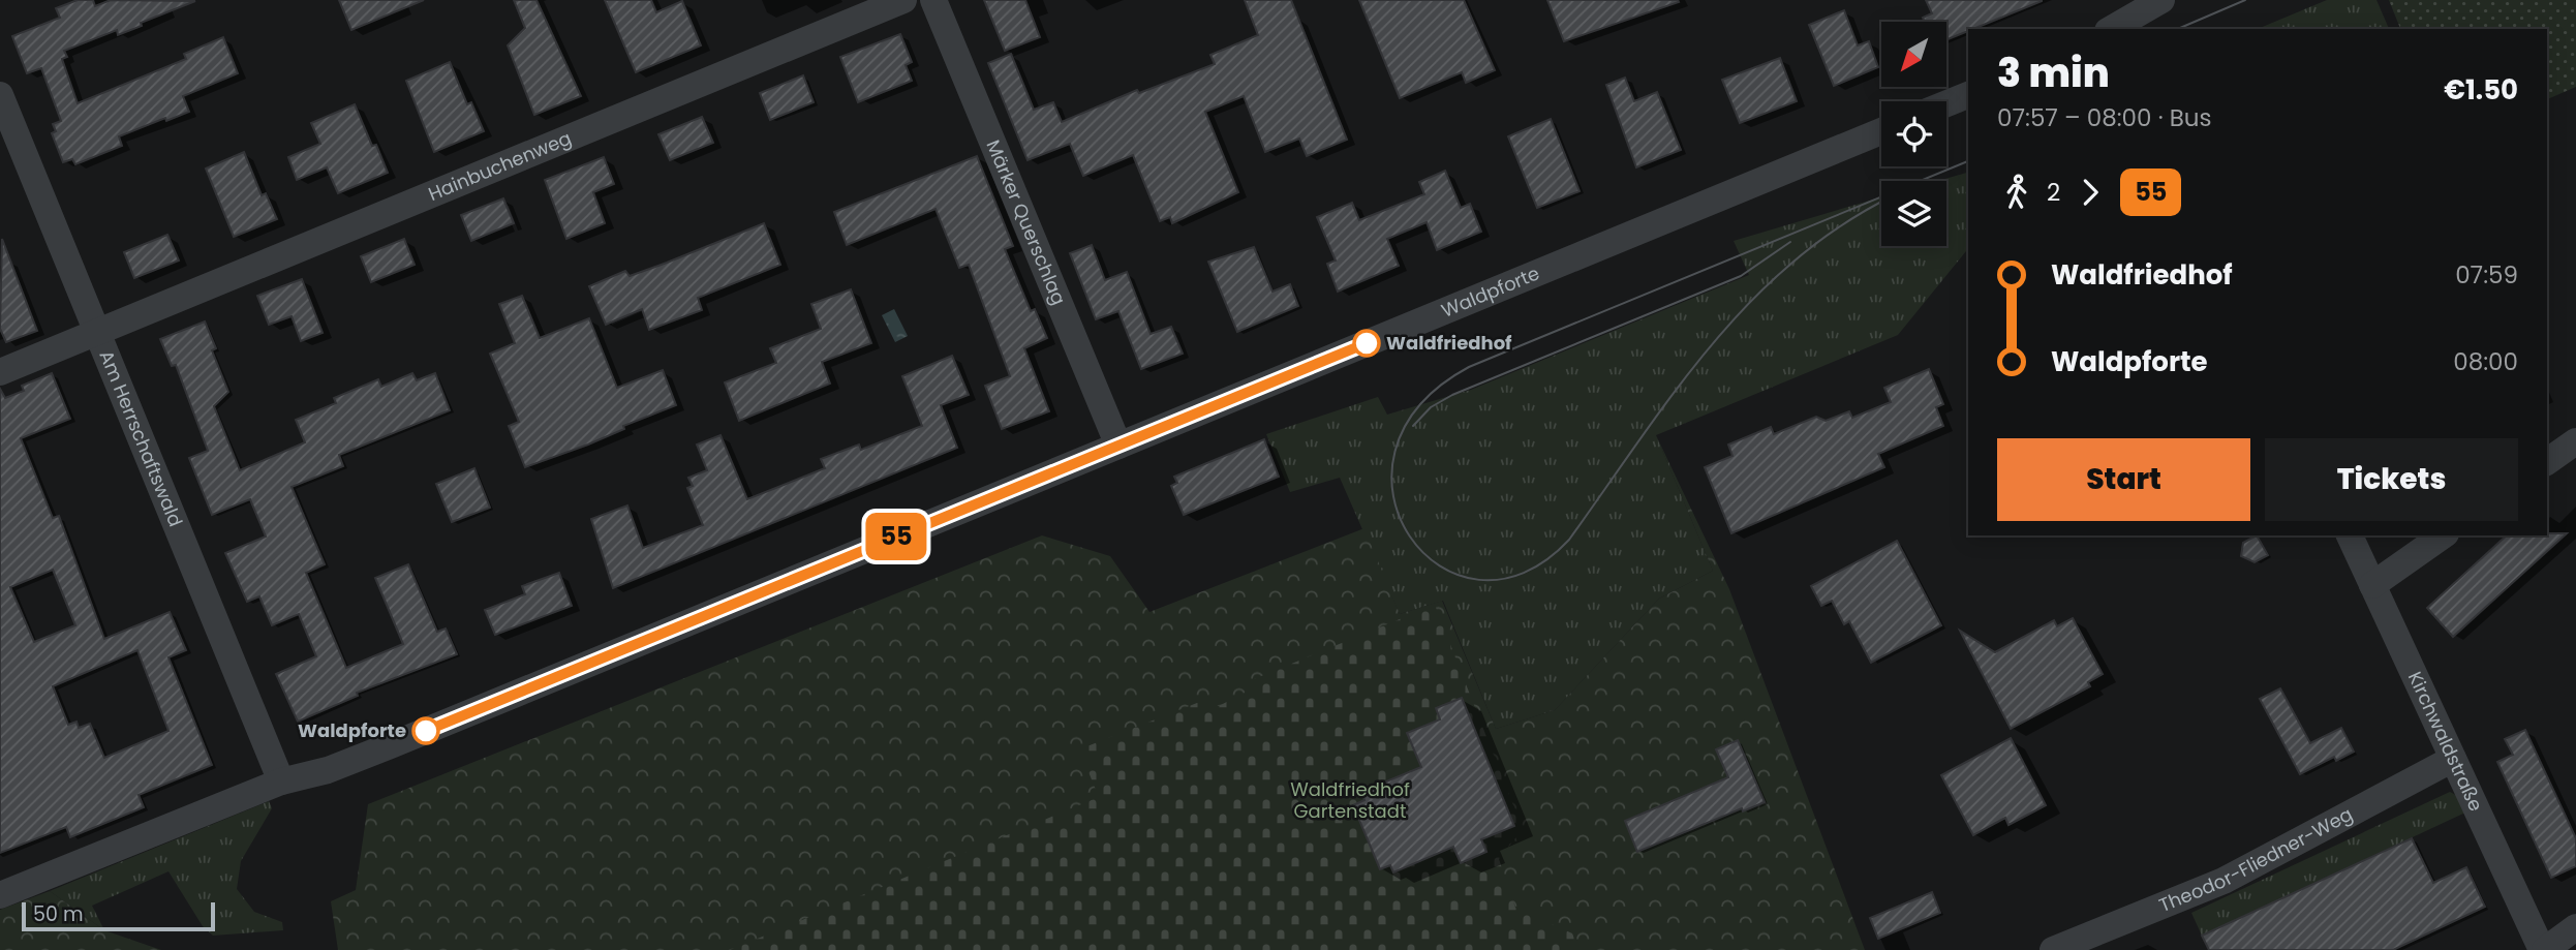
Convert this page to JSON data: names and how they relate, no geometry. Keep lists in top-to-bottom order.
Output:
{
  "streets": {
    "street": [
      "Hainbuchenweg",
      "Märker Querschlag",
      "Waldpforte",
      "Am Herrschaftswald",
      "Kirchwaldstraße",
      "Theodor-Fliedner-Weg"
    ]
  },
  "crossings": [
    ["Hainbuchenweg", "Am Herrschaftswald"],
    ["Märker Querschlag", "Waldpforte"],
    ["Waldpforte", "Am Herrschaftswald"],
    ["Kirchwaldstraße", "Theodor-Fliedner-Weg"]
  ],
  "parks": ["Waldfriedhof Gartenstadt"],
  "places": ["Waldfriedhof", "Waldpforte"],
  "lines": ["bus line 55"],
  "scale_bar": "50 m",
  "north": "bottom left",
  "page": {
    "on_map": "55",
    "heading": ["3 min", "07:57 – 08:00 · Bus", "€1.50"],
    "legs": ["2", "55"],
    "list": [
      {
        "name": "Waldfriedhof",
        "value": "07:59"
      },
      {
        "name": "Waldpforte",
        "value": "08:00"
      }
    ],
    "buttons": ["Start", "Tickets"],
    "scale": "50 m"
  }
}
